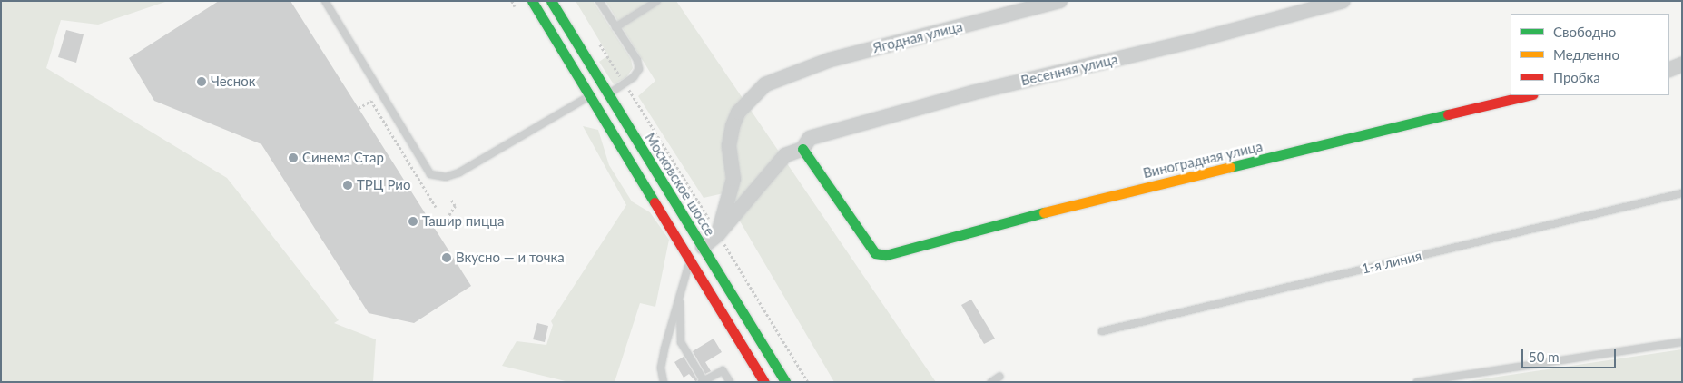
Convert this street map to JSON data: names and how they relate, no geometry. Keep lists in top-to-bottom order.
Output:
{
  "streets": {
    "main road": ["Виноградная улица", "Московское шоссе"],
    "street": ["Ягодная улица", "Весенняя улица"],
    "lane": ["1-я линия"]
  },
  "crossings": [
    ["Ягодная улица", "Весенняя улица"],
    ["Весенняя улица", "Виноградная улица"],
    ["Весенняя улица", "Московское шоссе"]
  ],
  "places": [
    "Чеснок",
    "Синема Стар",
    "ТРЦ Рио",
    "Ташир пицца",
    "Вкусно — и точка"
  ],
  "legend": ["Свободно", "Медленно", "Пробка"],
  "scale_bar": "50 m"
}
